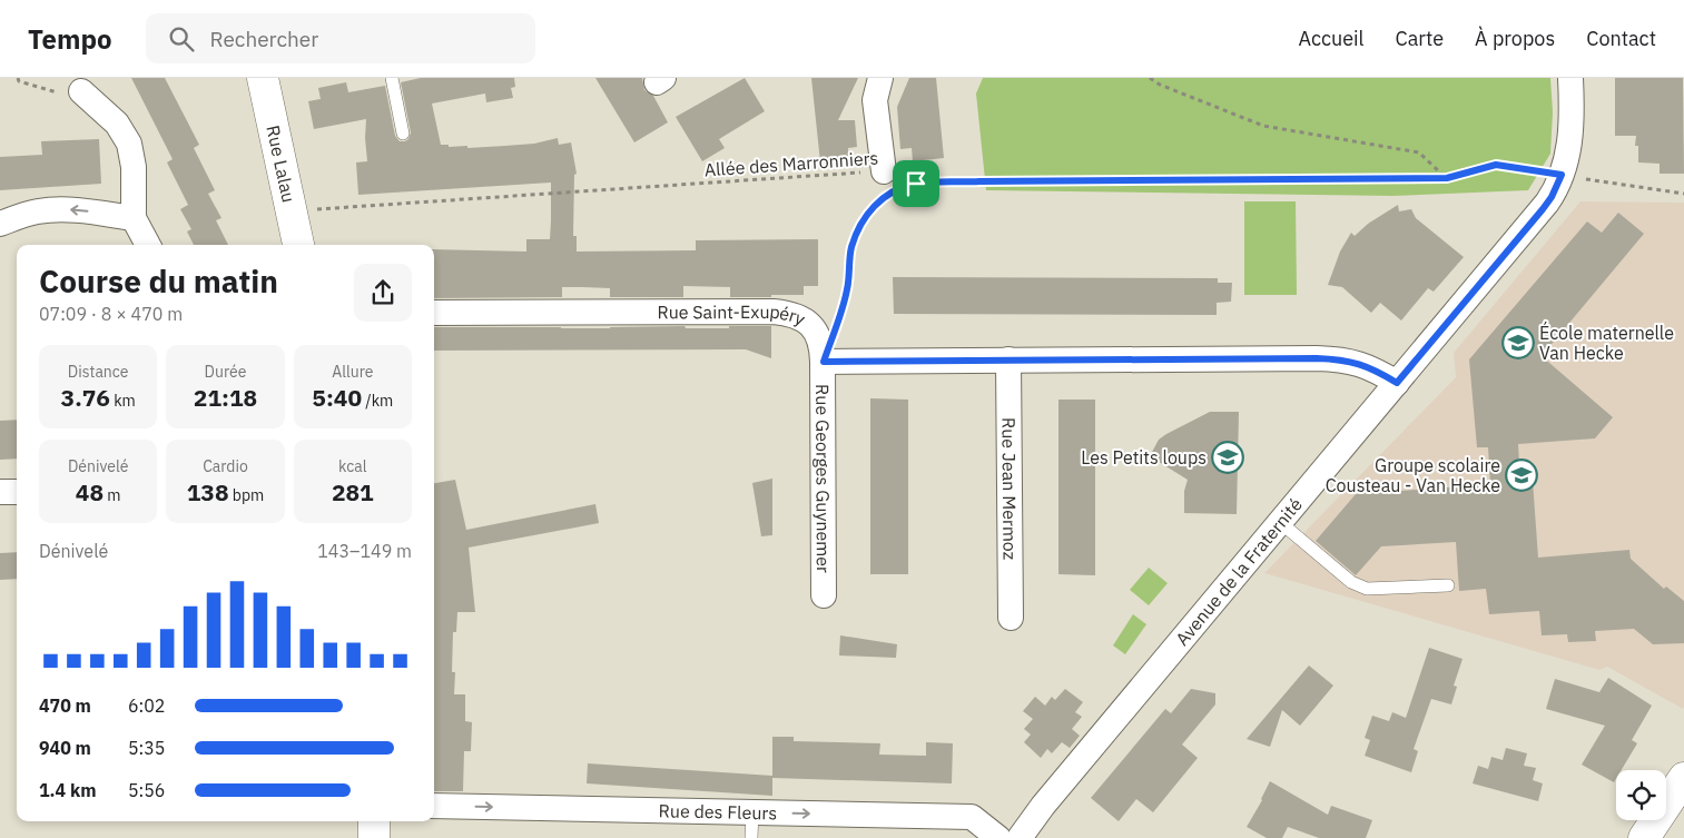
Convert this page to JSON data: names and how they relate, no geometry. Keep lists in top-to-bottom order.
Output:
{
  "streets": {
    "main road": ["Rue Lalau"],
    "street": [
      "Rue Saint-Exupéry",
      "Rue Georges Guynemer",
      "Rue Jean Mermoz",
      "Avenue de la Fraternité",
      "Rue des Fleurs"
    ],
    "path": ["Allée des Marronniers"]
  },
  "crossings": [
    ["Rue Lalau", "Allée des Marronniers"],
    ["Rue Saint-Exupéry", "Rue Georges Guynemer"]
  ],
  "one_way": ["Rue des Fleurs"],
  "places": {
    "school or university": ["École maternelle Van Hecke", "Les Petits loups", "Groupe scolaire Cousteau - Van Hecke"]
  },
  "page": {
    "header": "Tempo",
    "search": "Rechercher",
    "nav": [
      "Accueil",
      "Carte",
      "À propos",
      "Contact"
    ],
    "heading": ["Course du matin", "07:09 · 8 × 470 m"],
    "stats": [
      ["Distance", "3.76 km"],
      ["Durée", "21:18"],
      ["Allure", "5:40 /km"],
      ["Dénivelé", "48 m"],
      ["Cardio", "138 bpm"],
      ["kcal", "281"]
    ],
    "chart": ["Dénivelé", "143–149 m"],
    "list": [
      {
        "name": "470 m",
        "note": "6:02"
      },
      {
        "name": "940 m",
        "note": "5:35"
      },
      {
        "name": "1.4 km",
        "note": "5:56"
      }
    ]
  }
}
